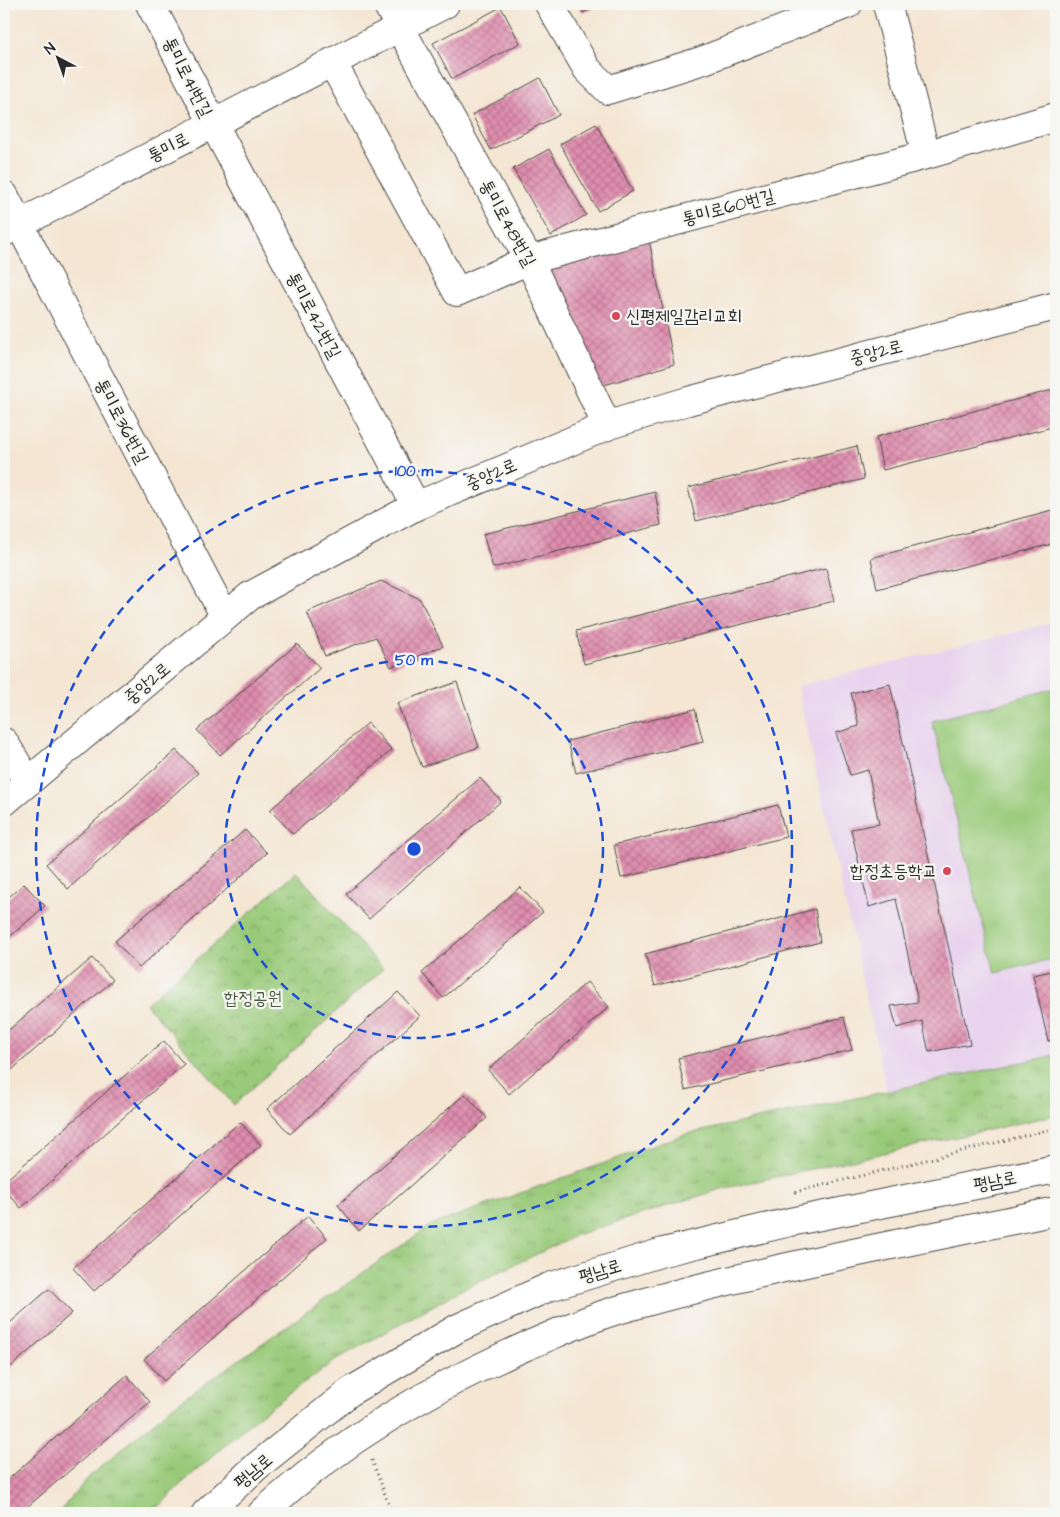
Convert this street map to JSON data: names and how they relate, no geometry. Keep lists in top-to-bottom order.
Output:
{
  "streets": {
    "street": [
      "통미로41번길",
      "통미로",
      "통미로60번길",
      "통미로48번길",
      "통미로42번길",
      "중앙2로",
      "통미로36번길",
      "평남로"
    ]
  },
  "crossings": [
    ["통미로41번길", "통미로"],
    ["통미로41번길", "통미로42번길"],
    ["통미로", "통미로60번길"],
    ["통미로", "통미로48번길"],
    ["통미로", "통미로42번길"],
    ["통미로", "통미로36번길"],
    ["통미로60번길", "통미로48번길"],
    ["통미로48번길", "중앙2로"],
    ["통미로42번길", "중앙2로"],
    ["중앙2로", "통미로36번길"]
  ],
  "parks": ["합정공원"],
  "places": ["신평제일감리교회", "합정초등학교"],
  "north": "top left",
  "rings": ["100 m", "50 m"]
}
